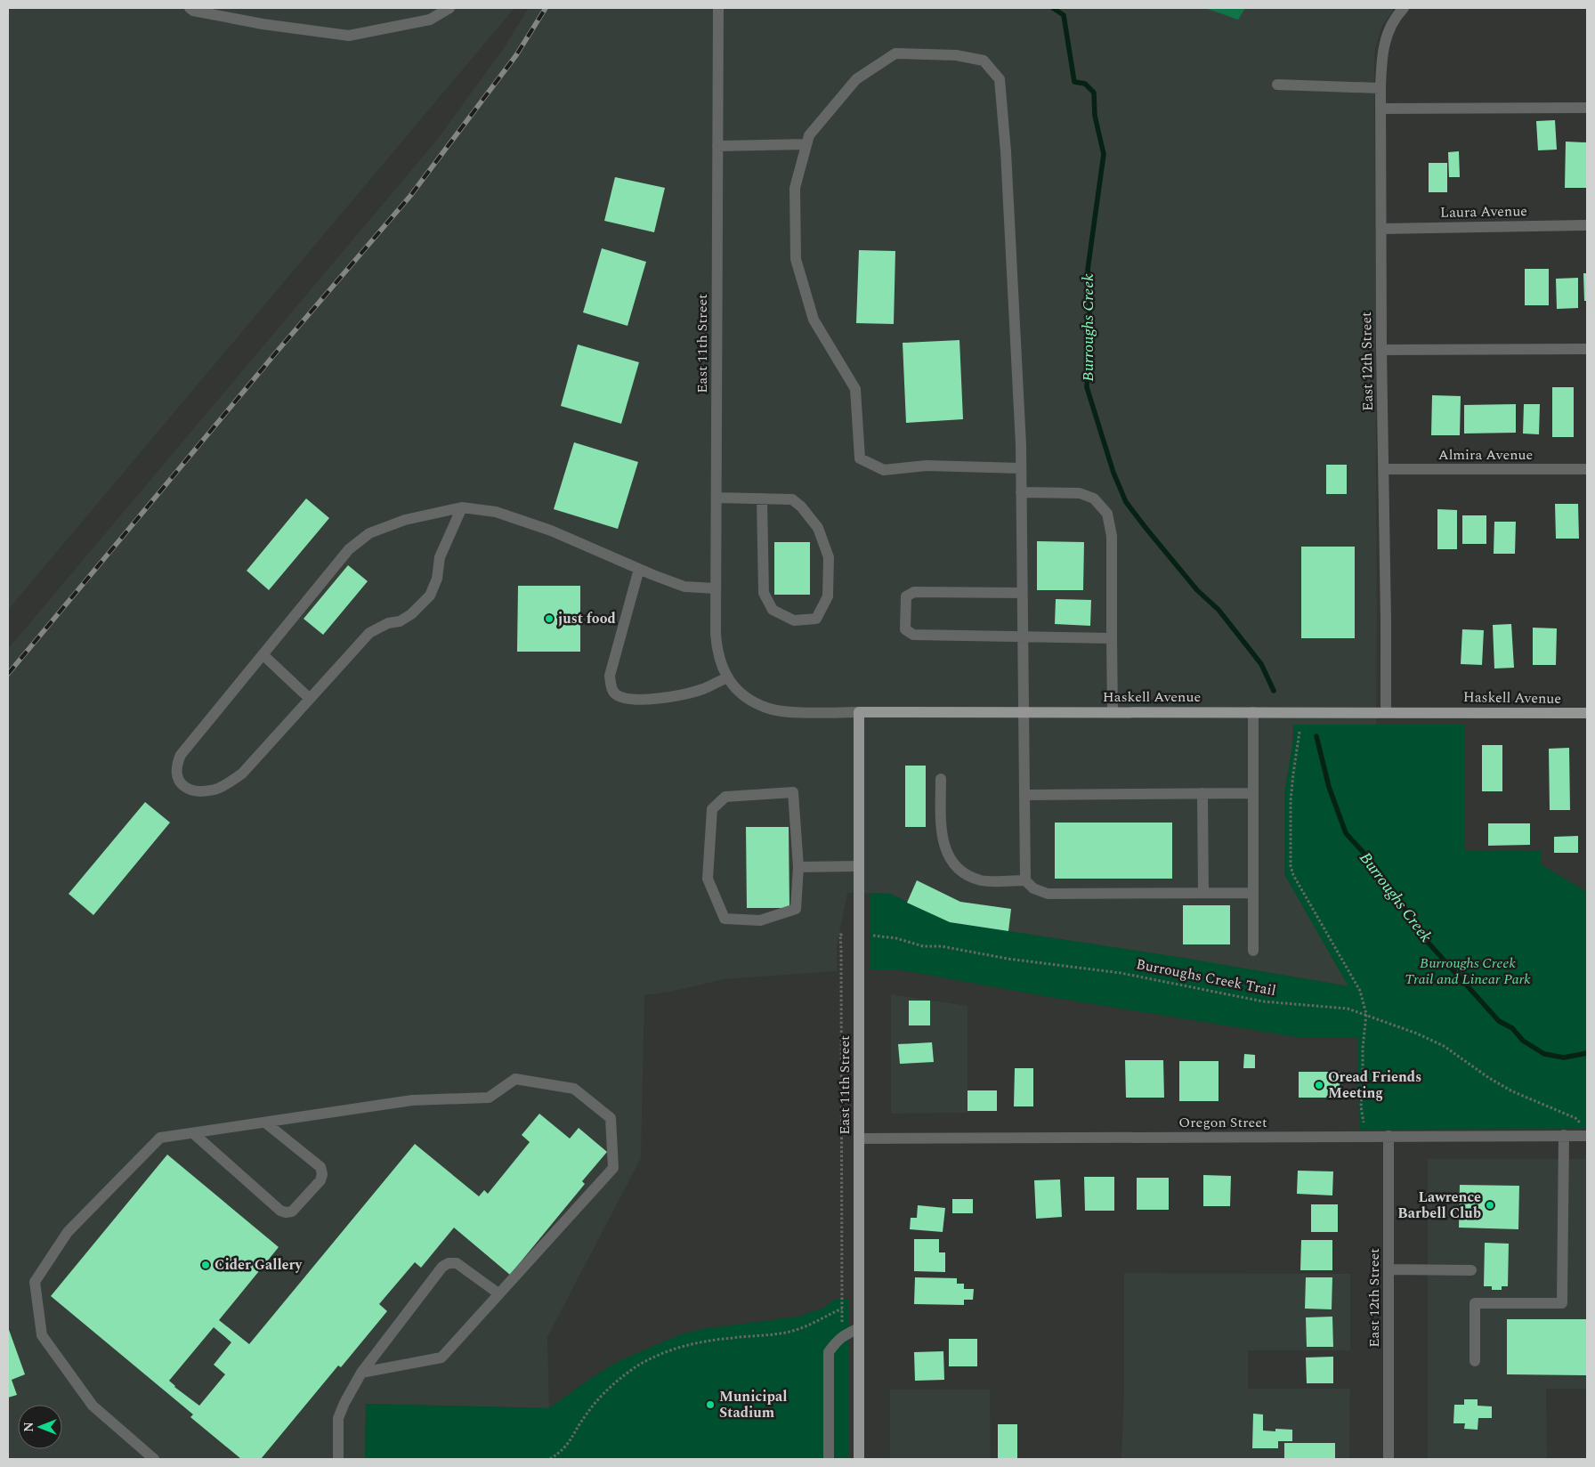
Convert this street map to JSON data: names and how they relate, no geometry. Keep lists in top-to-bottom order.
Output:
{
  "streets": {
    "main road": ["East 11th Street", "Haskell Avenue"],
    "street": [
      "Laura Avenue",
      "East 12th Street",
      "Almira Avenue",
      "Oregon Street"
    ],
    "path": ["Burroughs Creek Trail"]
  },
  "crossings": [
    ["Laura Avenue", "East 12th Street"],
    ["East 11th Street", "Haskell Avenue"],
    ["East 11th Street", "Oregon Street"],
    ["East 12th Street", "Almira Avenue"],
    ["East 12th Street", "Haskell Avenue"],
    ["East 12th Street", "Oregon Street"],
    ["Burroughs Creek Trail", "Oregon Street"]
  ],
  "water": ["Burroughs Creek"],
  "parks": ["Burroughs Creek Trail and Linear Park"],
  "places": [
    "just food",
    "Oread Friends Meeting",
    "Lawrence Barbell Club",
    "Cider Gallery",
    "Municipal Stadium"
  ],
  "north": "left"
}
